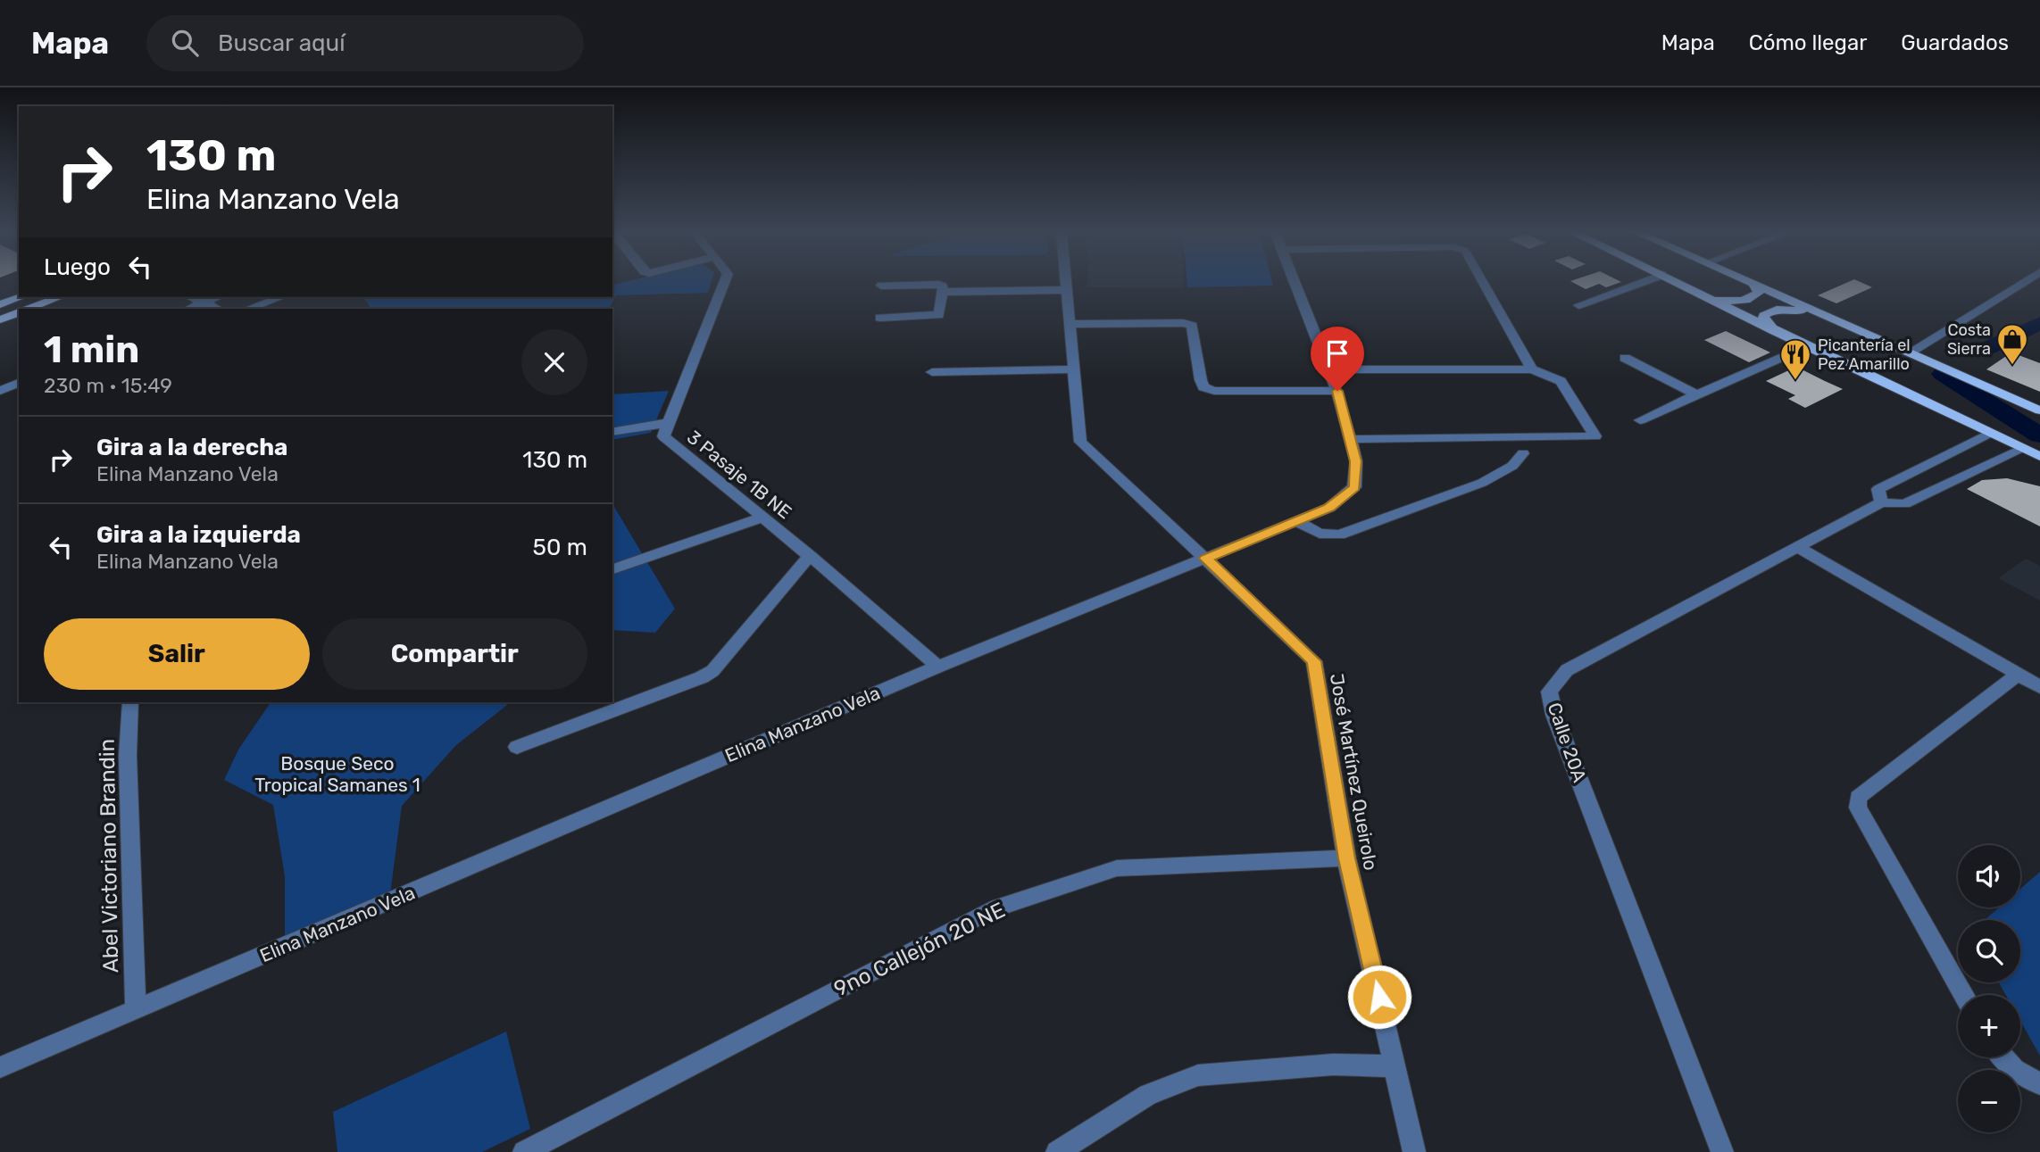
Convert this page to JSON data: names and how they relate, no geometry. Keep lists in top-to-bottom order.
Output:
{
  "streets": {
    "street": [
      "3 Pasaje 1B NE",
      "Elina Manzano Vela",
      "Calle 20A",
      "José Martínez Queirolo",
      "Abel Victoriano Brandin",
      "9no Callejón 20 NE"
    ]
  },
  "crossings": [
    ["3 Pasaje 1B NE", "Elina Manzano Vela"],
    ["Elina Manzano Vela", "José Martínez Queirolo"],
    ["Elina Manzano Vela", "Abel Victoriano Brandin"],
    ["José Martínez Queirolo", "9no Callejón 20 NE"]
  ],
  "parks": ["Bosque Seco Tropical Samanes 1"],
  "places": {
    "shop": ["Costa Sierra"],
    "restaurant": ["Picantería el Pez Amarillo"]
  },
  "page": {
    "header": "Mapa",
    "search": "Buscar aquí",
    "nav": ["Mapa", "Cómo llegar", "Guardados"],
    "turn": ["130 m", "Elina Manzano Vela"],
    "then": "Luego",
    "heading": ["1 min", "230 m · 15:49"],
    "list": [
      {
        "name": "Gira a la derecha",
        "note": "Elina Manzano Vela",
        "value": "130 m"
      },
      {
        "name": "Gira a la izquierda",
        "note": "Elina Manzano Vela",
        "value": "50 m"
      }
    ],
    "buttons": ["Salir", "Compartir"],
    "map_buttons": ["+", "−"]
  }
}
